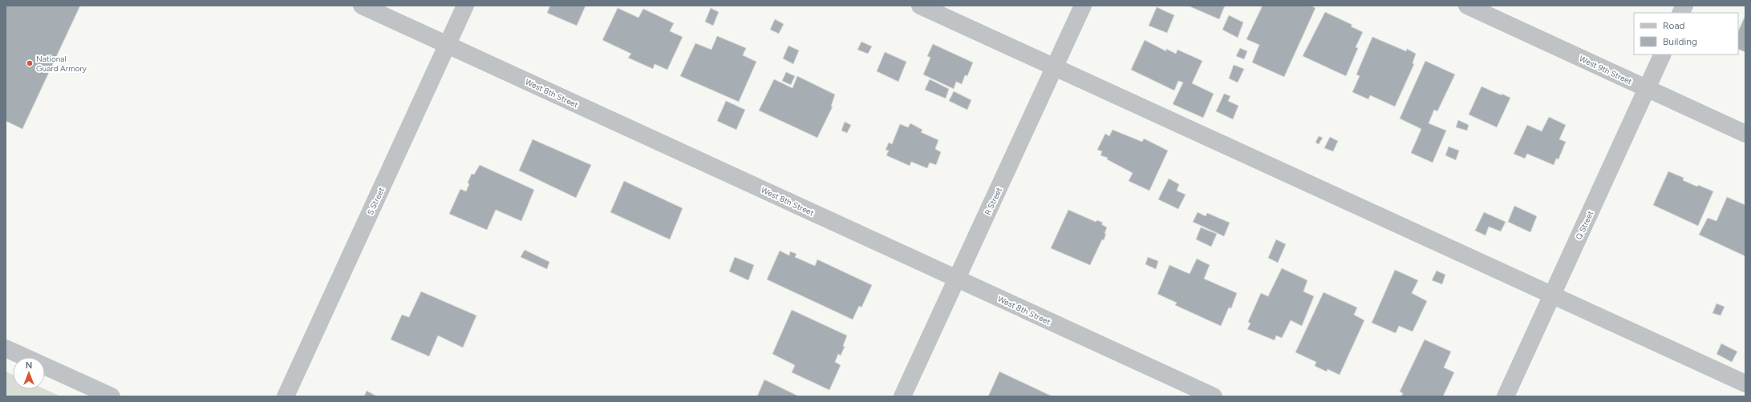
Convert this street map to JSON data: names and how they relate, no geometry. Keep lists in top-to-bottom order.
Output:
{
  "streets": {
    "street": [
      "West 9th Street",
      "West 8th Street",
      "S Street",
      "R Street",
      "Q Street"
    ]
  },
  "crossings": [
    ["West 9th Street", "Q Street"],
    ["West 8th Street", "S Street"],
    ["West 8th Street", "R Street"]
  ],
  "places": ["National Guard Armory"],
  "legend": ["Road", "Building"],
  "north": "top"
}
